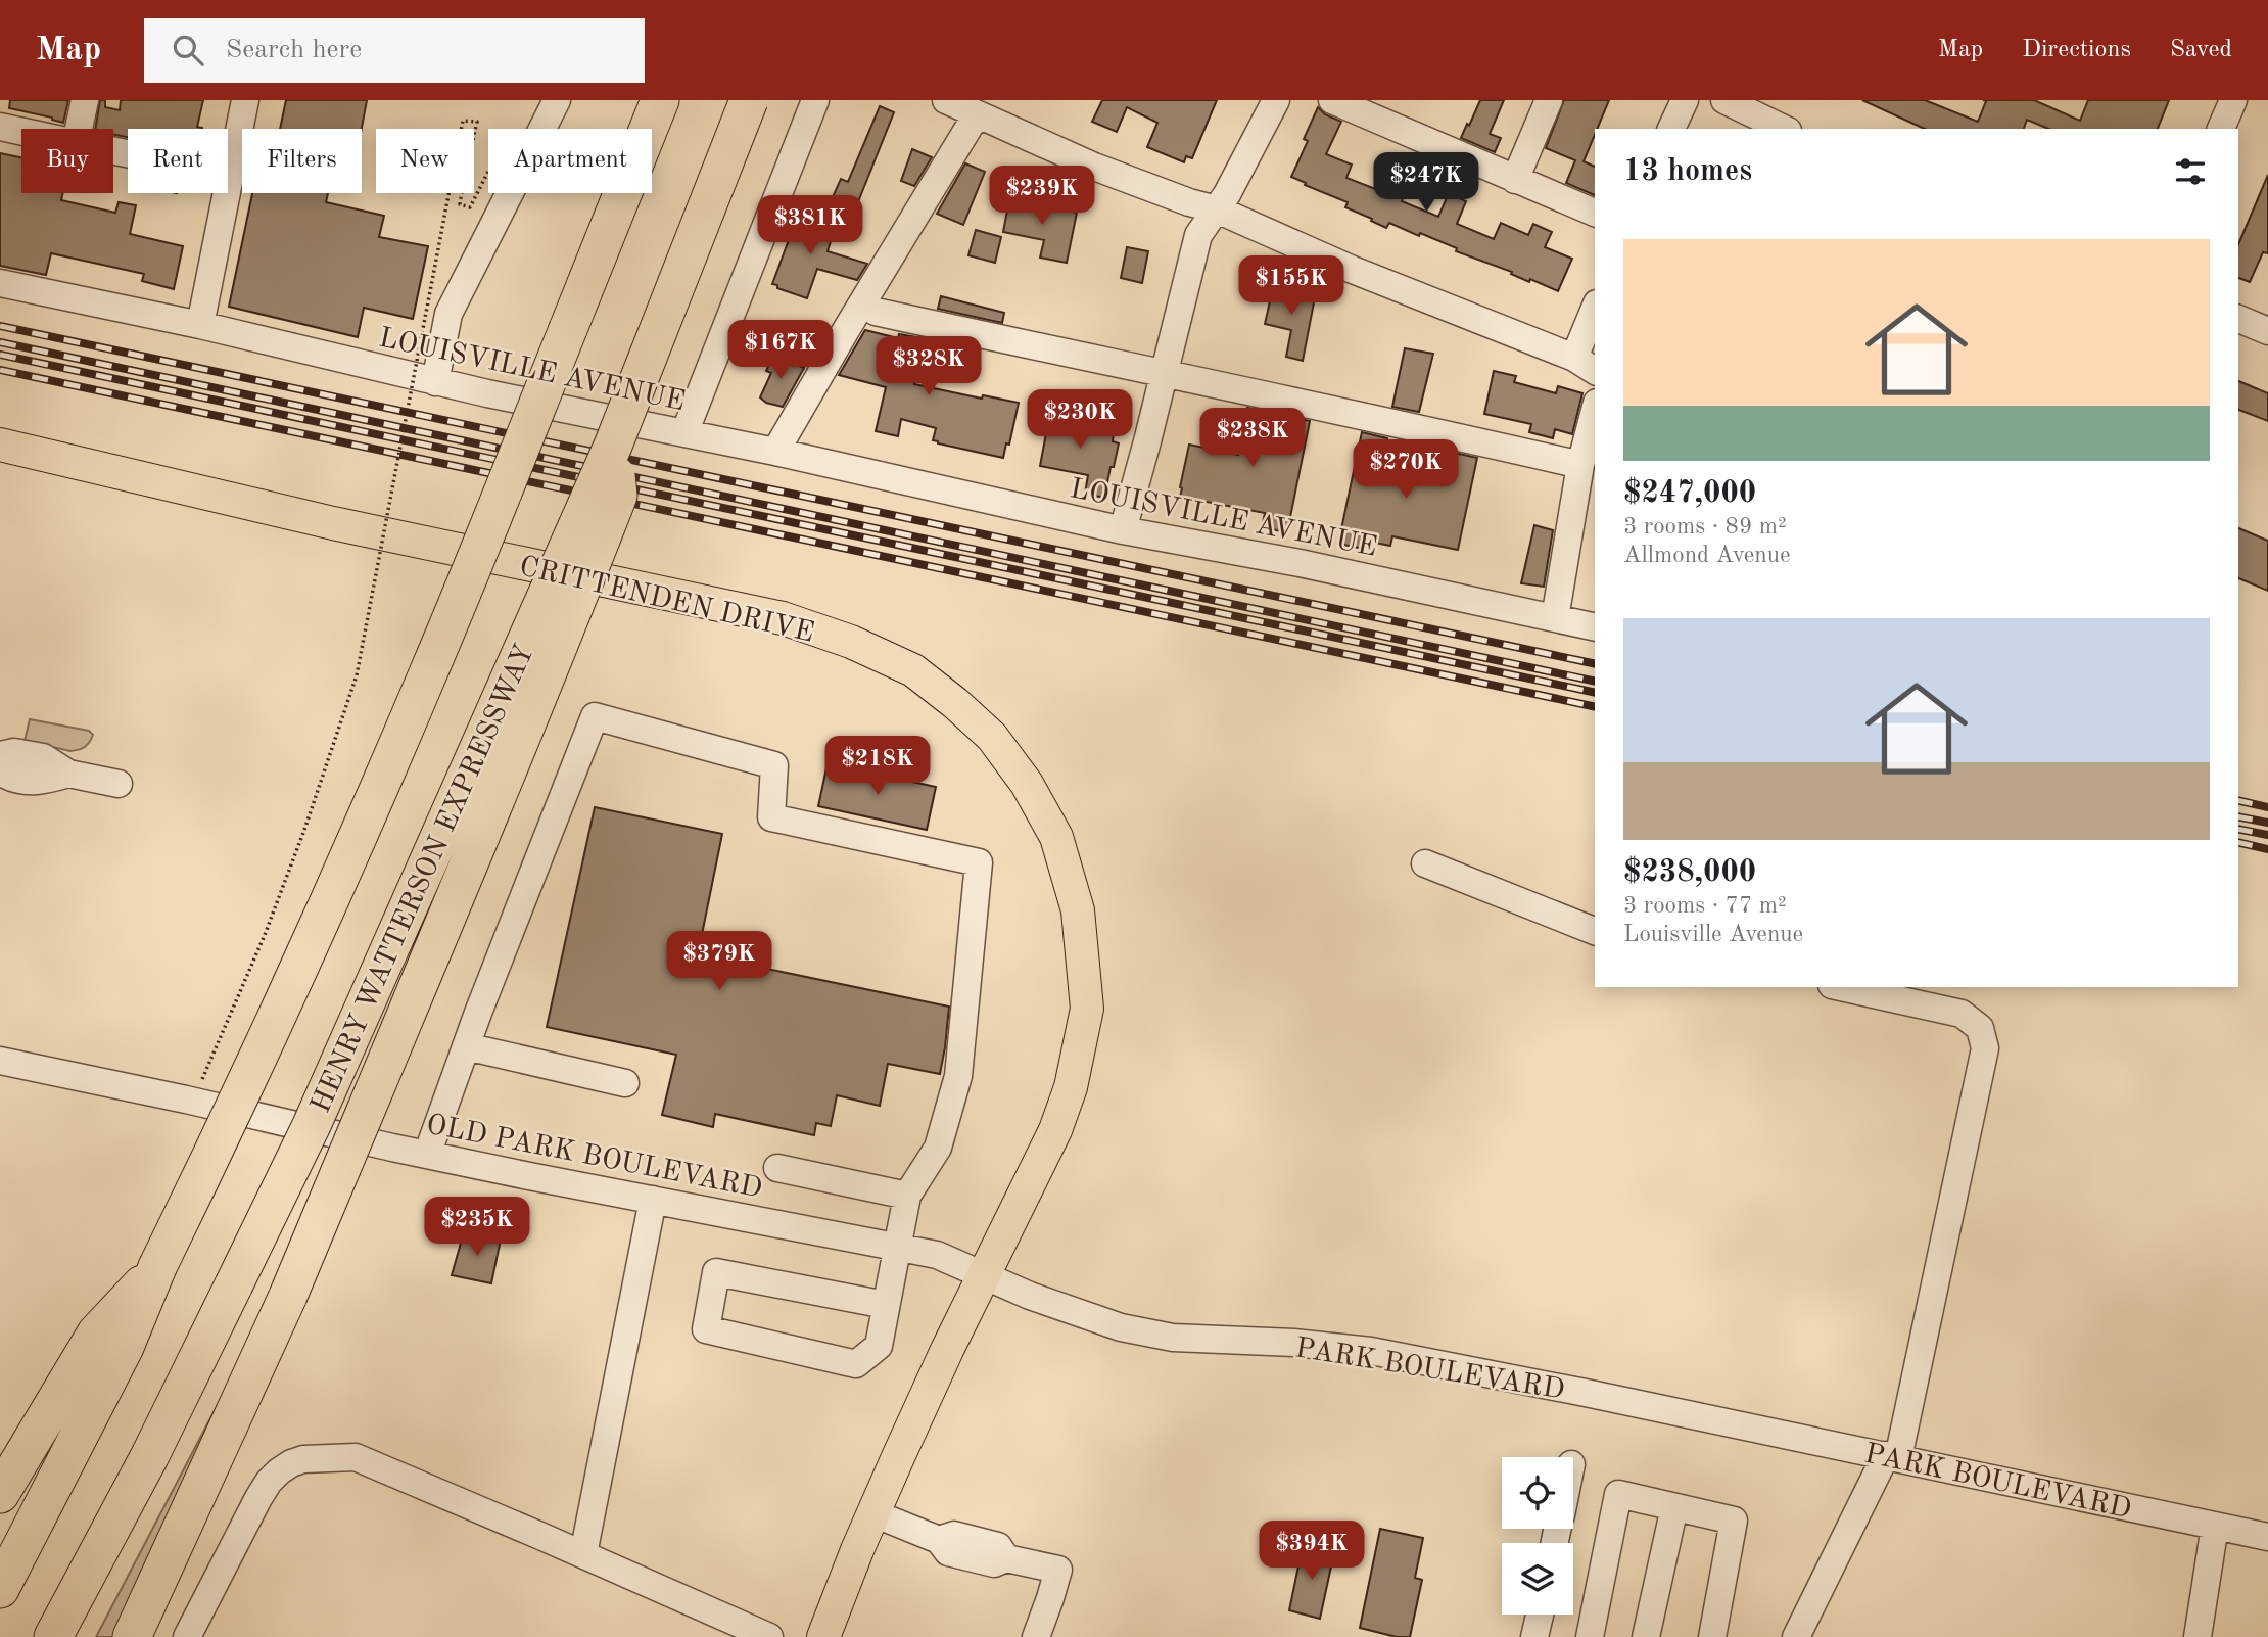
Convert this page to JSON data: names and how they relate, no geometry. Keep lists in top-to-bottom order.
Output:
{
  "streets": {
    "highway": ["HENRY WATTERSON EXPRESSWAY"],
    "main road": ["CRITTENDEN DRIVE"],
    "street": ["LOUISVILLE AVENUE", "OLD PARK BOULEVARD", "PARK BOULEVARD"]
  },
  "crossings": [
    ["CRITTENDEN DRIVE", "OLD PARK BOULEVARD"],
    ["CRITTENDEN DRIVE", "PARK BOULEVARD"],
    ["OLD PARK BOULEVARD", "PARK BOULEVARD"]
  ],
  "page": {
    "header": "Map",
    "search": "Search here",
    "nav": ["Map", "Directions", "Saved"],
    "chip": [
      "Buy",
      "Rent",
      "Filters",
      "New",
      "Apartment"
    ],
    "heading": "13 homes",
    "price": [
      "$247K",
      "$239K",
      "$381K",
      "$155K",
      "$167K",
      "$328K",
      "$230K",
      "$238K",
      "$270K",
      "$218K",
      "$379K",
      "$235K",
      "$394K"
    ],
    "list": [
      {
        "name": "$247,000",
        "note": "3 rooms · 89 m² · Allmond Avenue"
      },
      {
        "name": "$238,000",
        "note": "3 rooms · 77 m² · Louisville Avenue"
      }
    ]
  }
}
